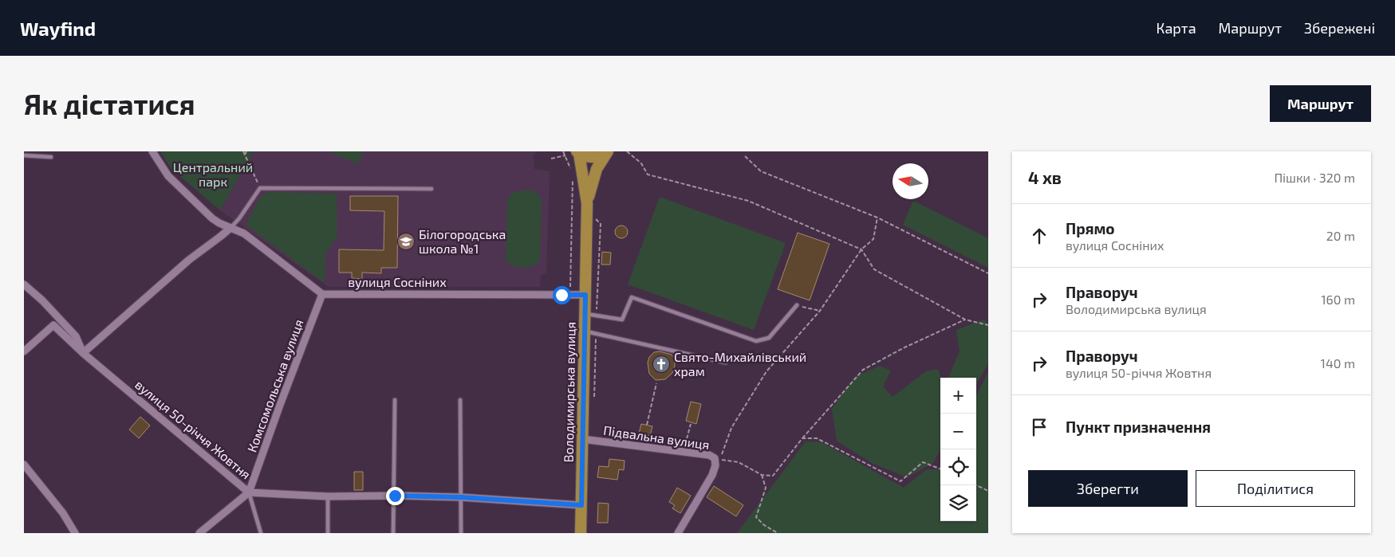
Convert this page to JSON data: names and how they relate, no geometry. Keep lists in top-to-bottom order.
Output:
{
  "streets": {
    "main road": ["Володимирська вулиця"],
    "street": [
      "вулиця Сосніних",
      "Комсомольська вулиця",
      "вулиця 50-річчя Жовтня",
      "Підвальна вулиця"
    ]
  },
  "crossings": [
    ["вулиця Сосніних", "Комсомольська вулиця"],
    ["вулиця Сосніних", "Володимирська вулиця"],
    ["Комсомольська вулиця", "вулиця 50-річчя Жовтня"],
    ["Володимирська вулиця", "вулиця 50-річчя Жовтня"],
    ["Володимирська вулиця", "Підвальна вулиця"]
  ],
  "parks": ["Центральний парк"],
  "places": {
    "school or university": ["Білогородська школа №1"],
    "church": ["Свято-Михайлівський храм"]
  },
  "north": "left",
  "page": {
    "header": "Wayfind",
    "nav": ["Карта", "Маршрут", "Збережені"],
    "buttons": [
      "Маршрут",
      ["Зберегти", "Поділитися"]
    ],
    "title": "Як дістатися",
    "heading": ["4 хв", "Пішки · 320 m"],
    "list": [
      ["Прямо", "вулиця Сосніних", "20 m"],
      ["Праворуч", "Володимирська вулиця", "160 m"],
      ["Праворуч", "вулиця 50-річчя Жовтня", "140 m"],
      "Пункт призначення"
    ],
    "map_buttons": ["+", "−"]
  }
}
